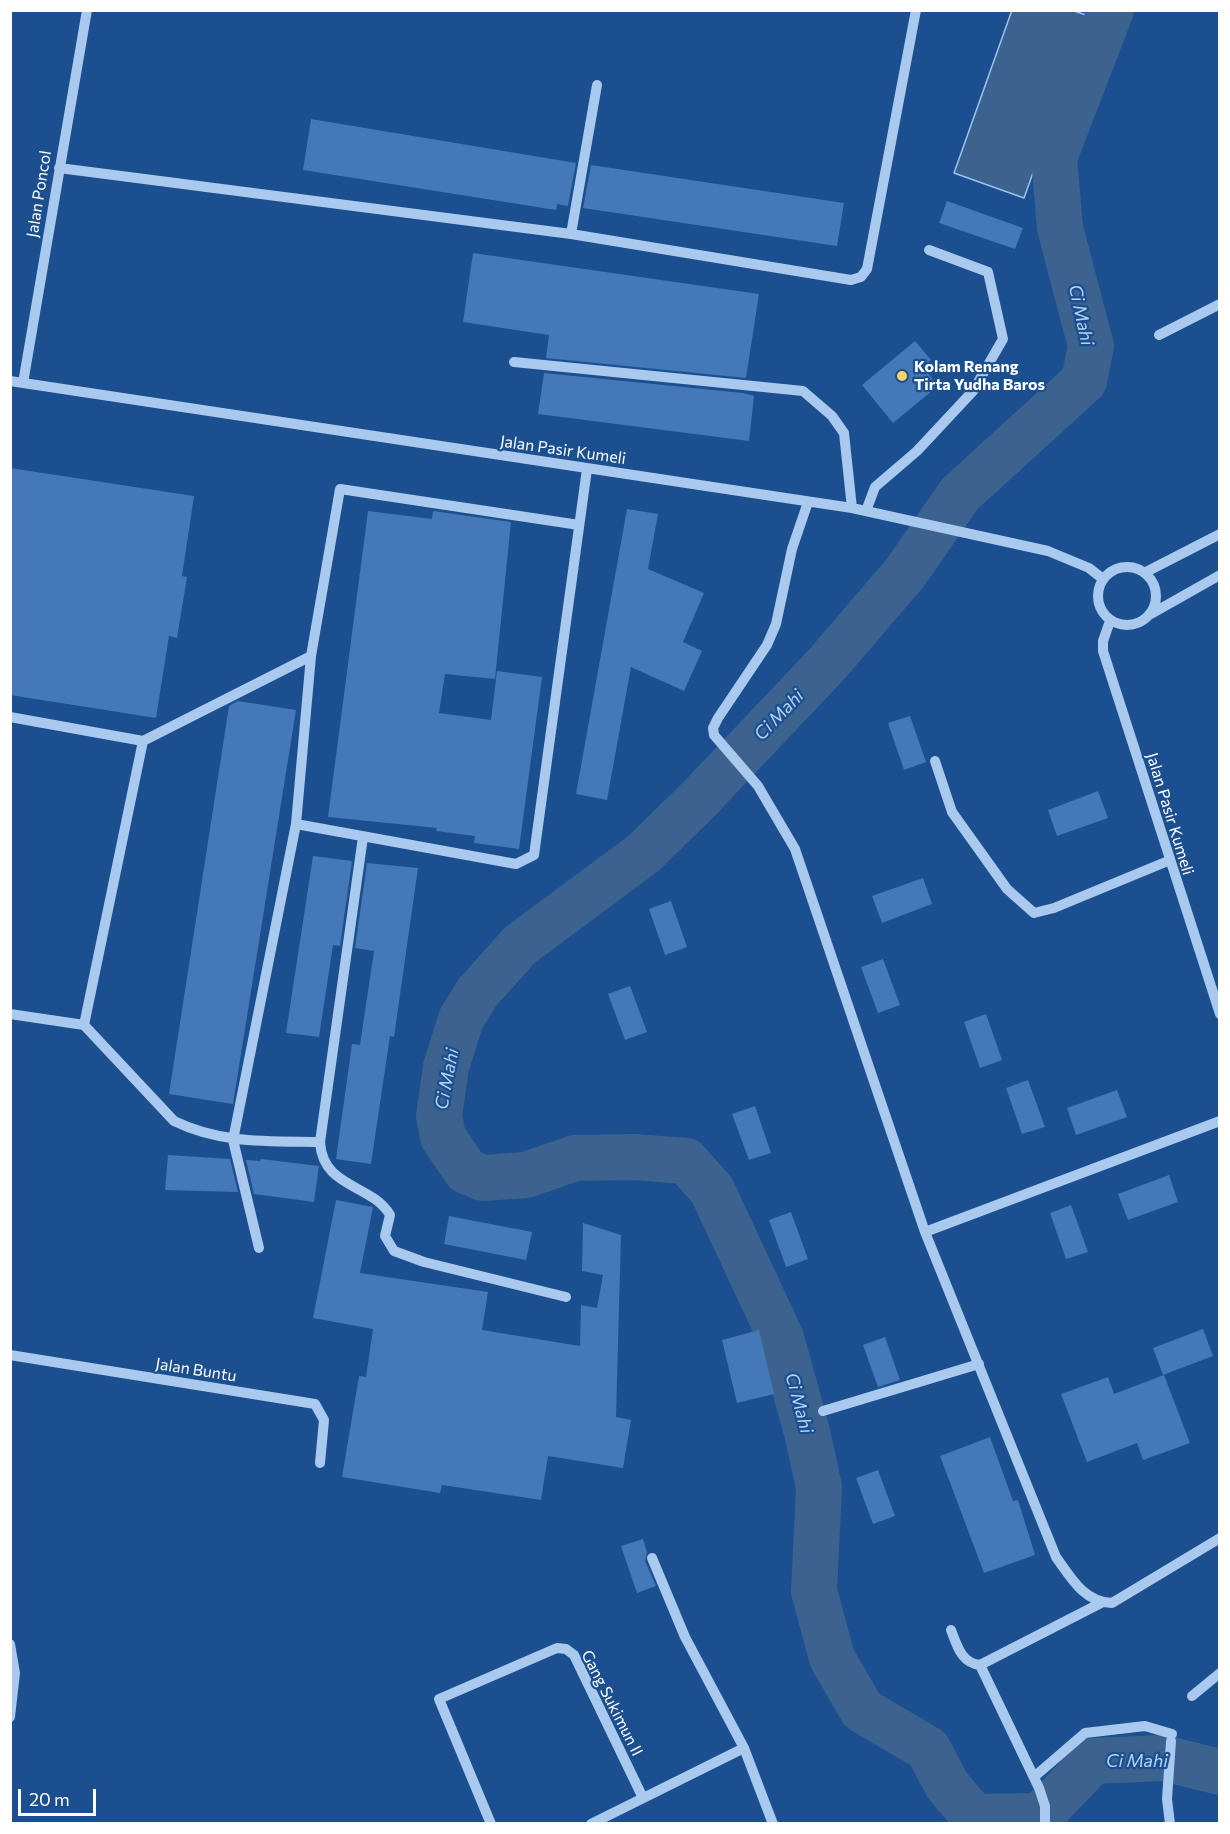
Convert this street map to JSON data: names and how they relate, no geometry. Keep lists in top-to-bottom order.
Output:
{
  "streets": {
    "street": [
      "Jalan Poncol",
      "Jalan Pasir Kumeli",
      "Jalan Buntu",
      "Gang Sukimun II"
    ]
  },
  "crossings": [
    ["Jalan Poncol", "Jalan Pasir Kumeli"]
  ],
  "water": ["Ci Mahi"],
  "places": ["Kolam Renang Tirta Yudha Baros"],
  "scale_bar": "20 m"
}
